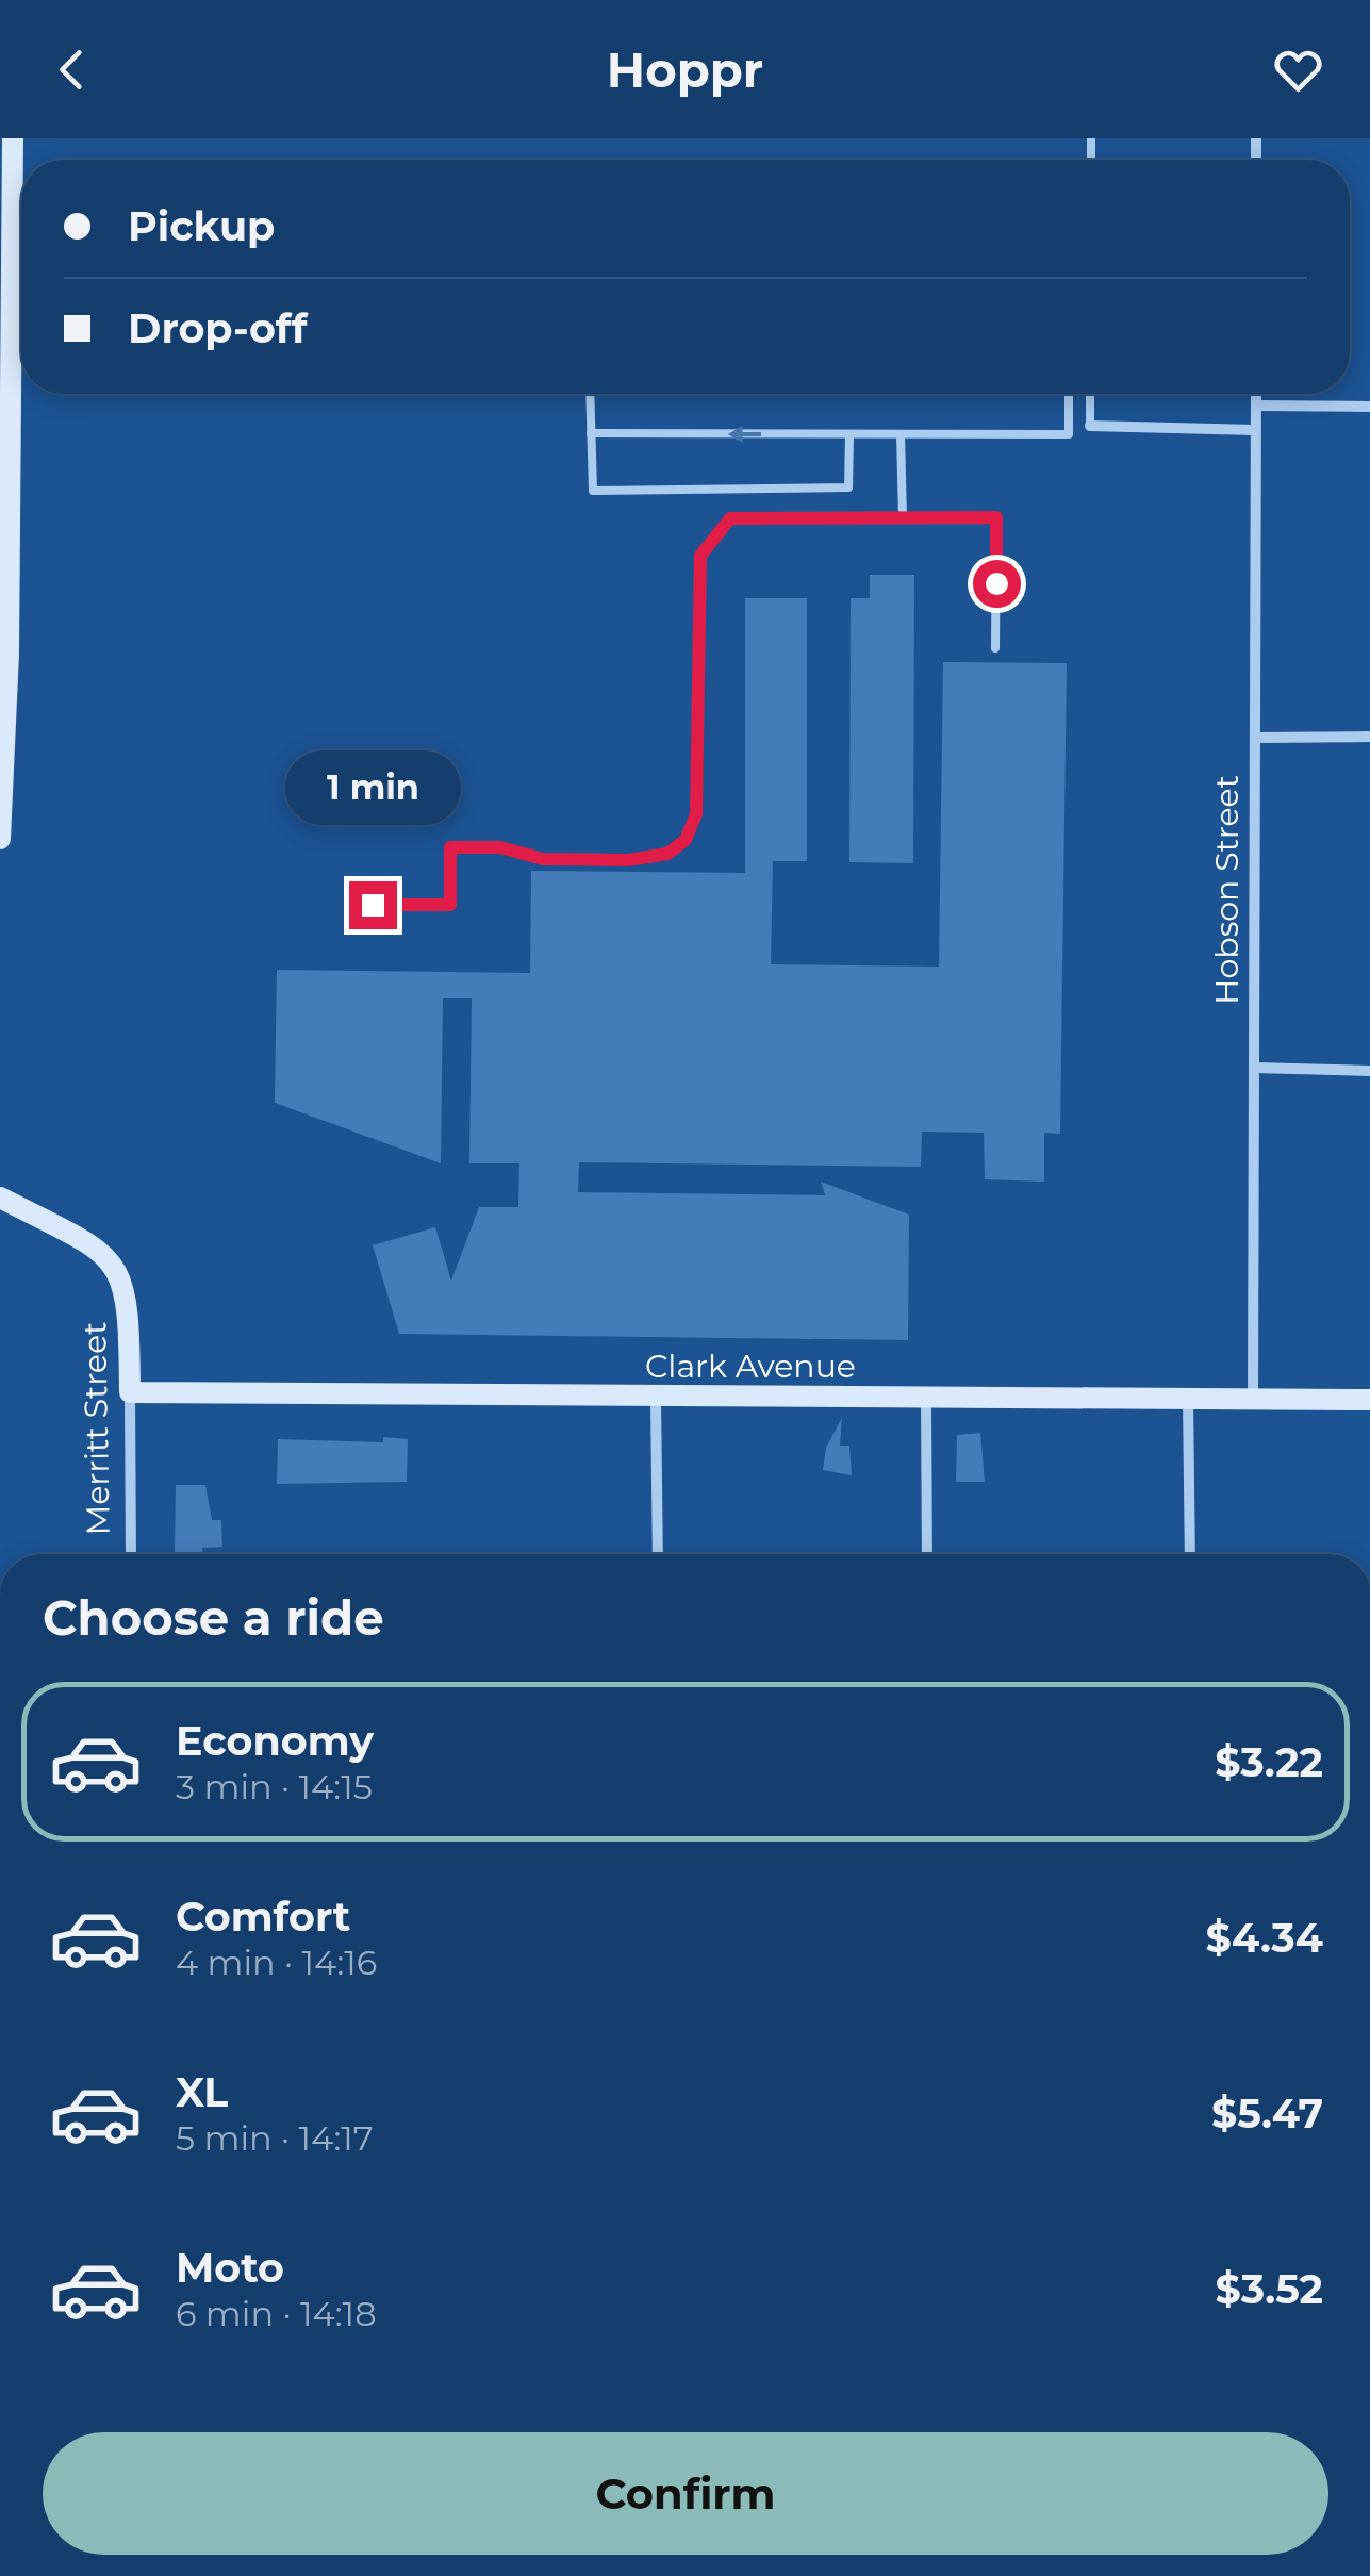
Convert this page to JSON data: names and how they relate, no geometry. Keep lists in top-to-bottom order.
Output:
{
  "streets": {
    "street": ["Hobson Street", "Clark Avenue", "Merritt Street"]
  },
  "crossings": [
    ["Hobson Street", "Clark Avenue"],
    ["Clark Avenue", "Merritt Street"]
  ],
  "page": {
    "header": "Hoppr",
    "banner": ["Pickup", "Drop-off"],
    "bubble": "1 min",
    "heading": "Choose a ride",
    "list": [
      {
        "name": "Economy",
        "note": "3 min · 14:15",
        "value": "$3.22"
      },
      {
        "name": "Comfort",
        "note": "4 min · 14:16",
        "value": "$4.34"
      },
      {
        "name": "XL",
        "note": "5 min · 14:17",
        "value": "$5.47"
      },
      {
        "name": "Moto",
        "note": "6 min · 14:18",
        "value": "$3.52"
      }
    ],
    "buttons": "Confirm"
  }
}
